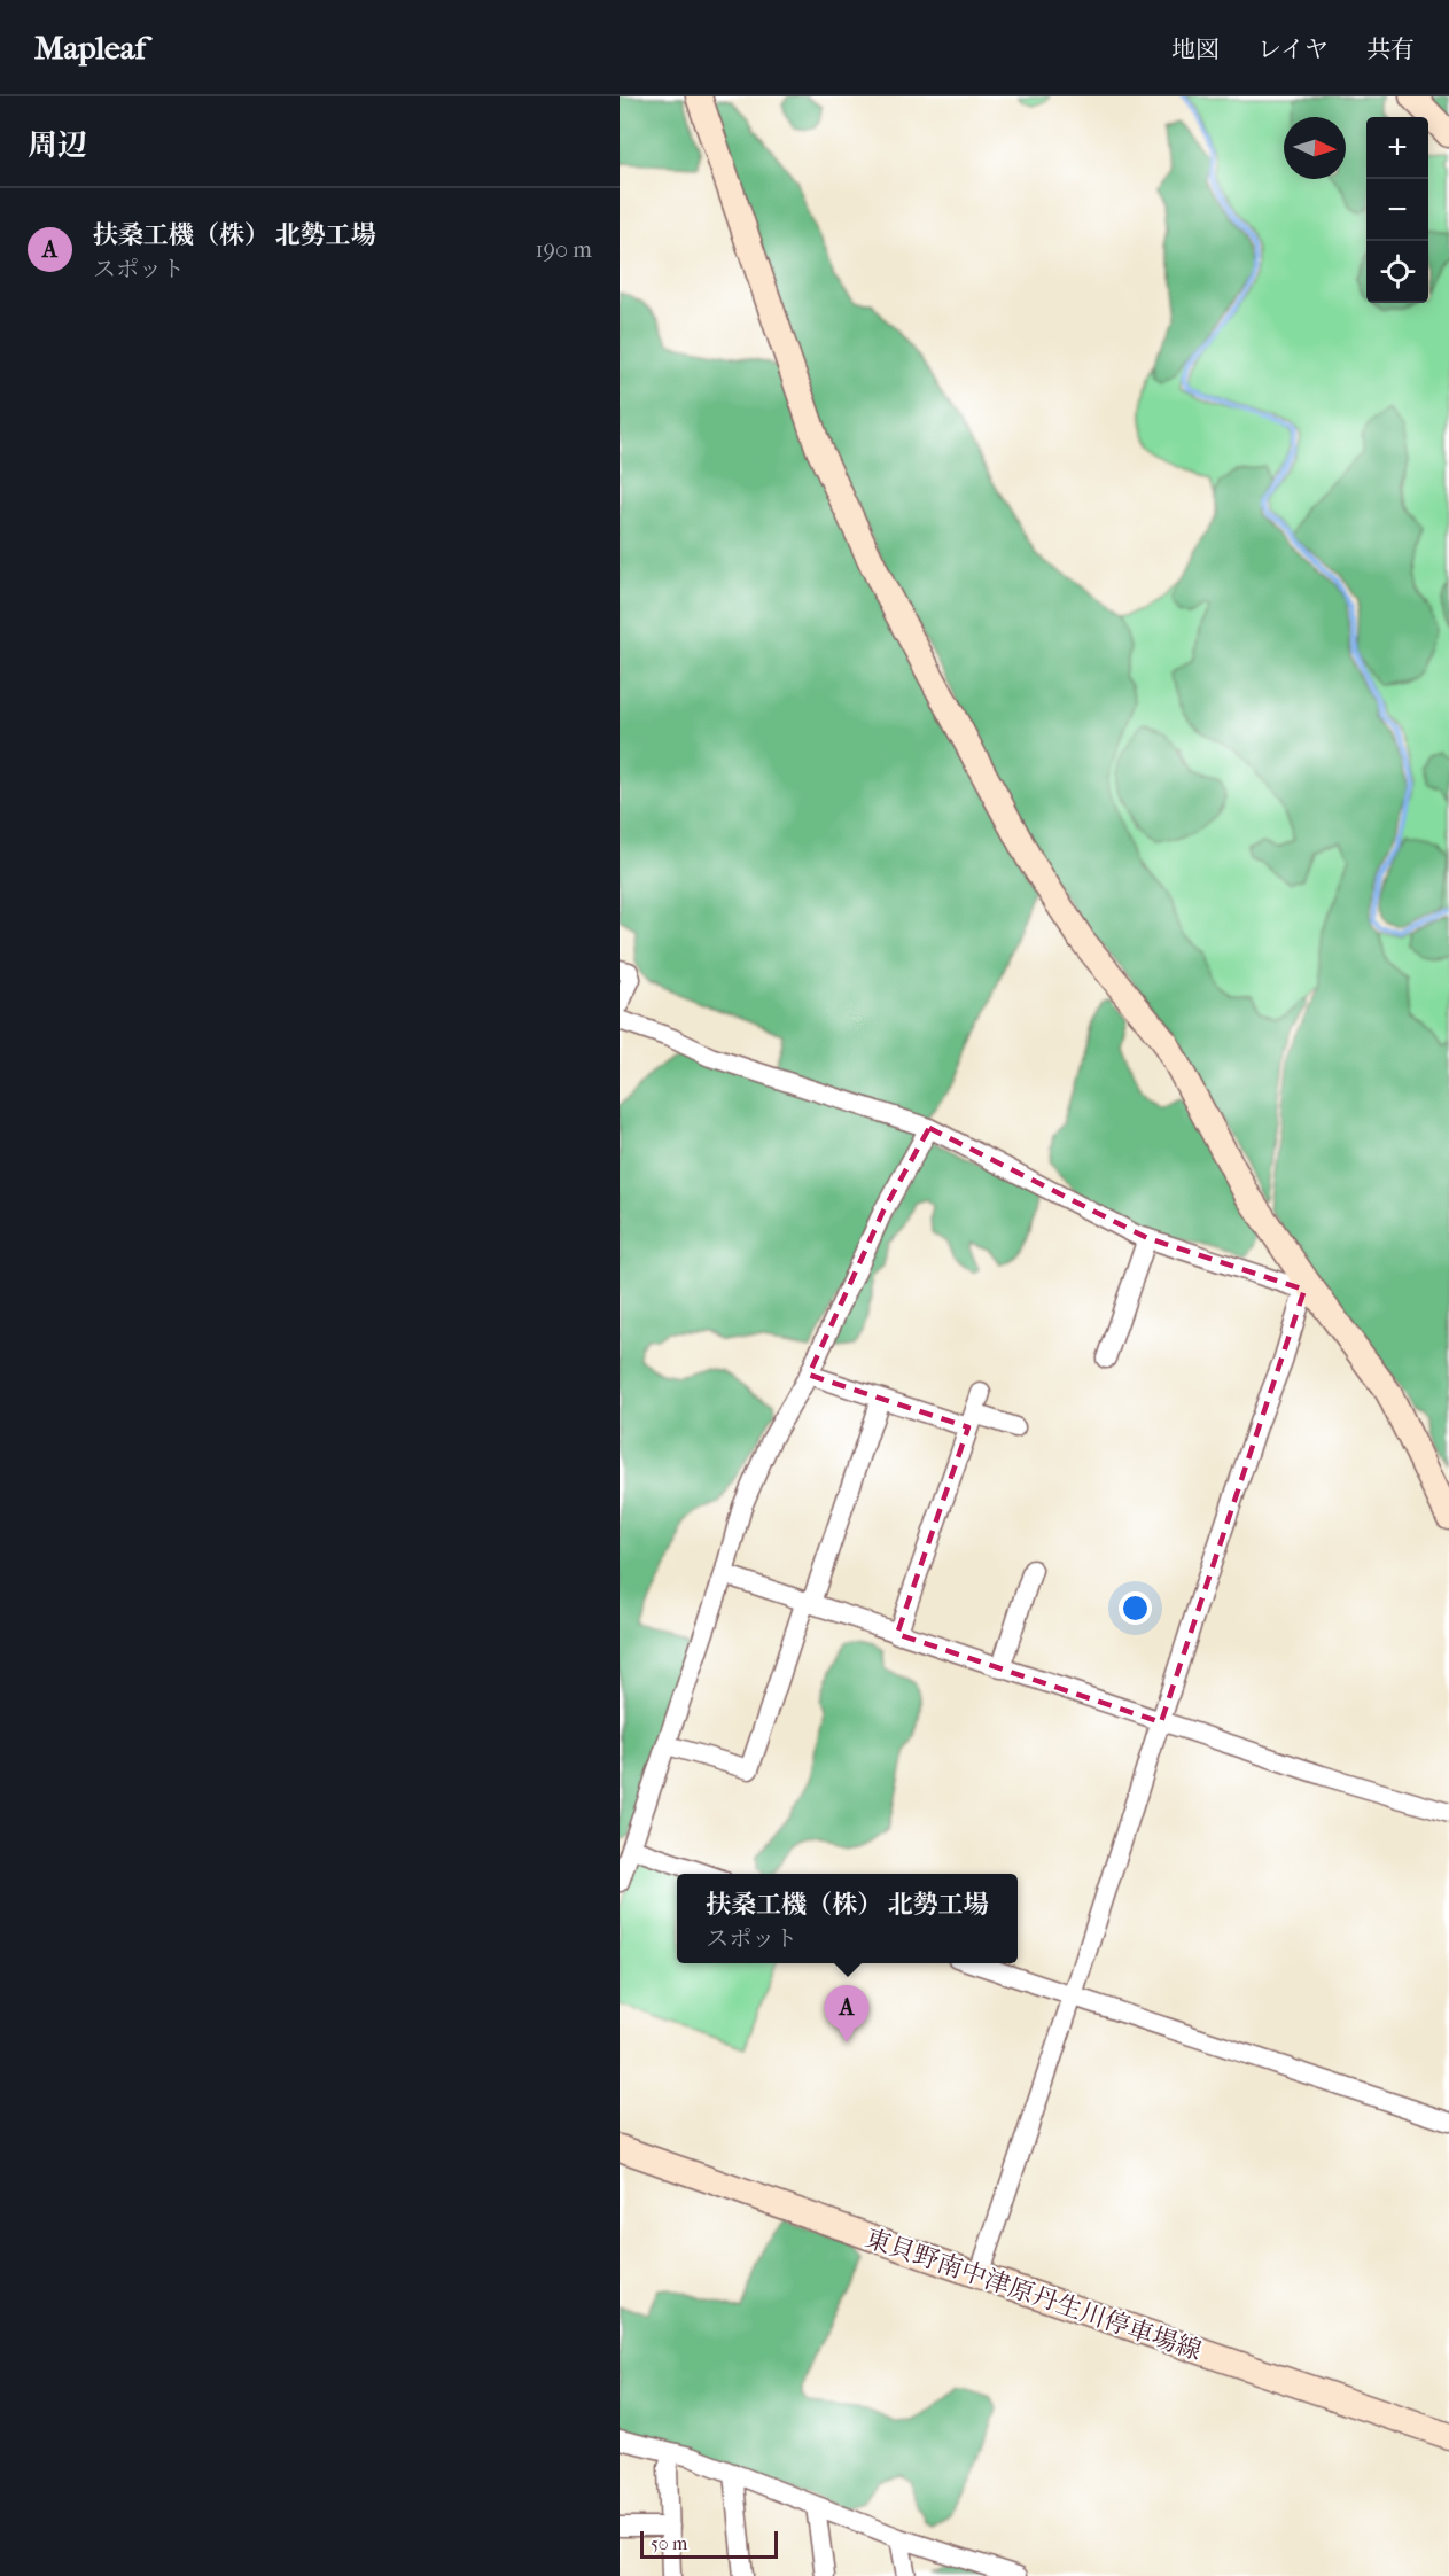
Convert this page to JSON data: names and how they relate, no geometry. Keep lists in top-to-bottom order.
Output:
{
  "streets": {
    "street": ["東貝野南中津原丹生川停車場線"]
  },
  "scale_bar": "50 m",
  "north": "right",
  "page": {
    "header": "Mapleaf",
    "nav": ["地図", "レイヤ", "共有"],
    "heading": "周辺",
    "map_buttons": ["+", "−"],
    "list": [
      {
        "mark": "A",
        "name": "扶桑工機（株） 北勢工場",
        "note": "スポット",
        "value": "190 m"
      }
    ],
    "popup": ["扶桑工機（株） 北勢工場", "スポット"],
    "pins": "A",
    "scale": "50 m"
  }
}
